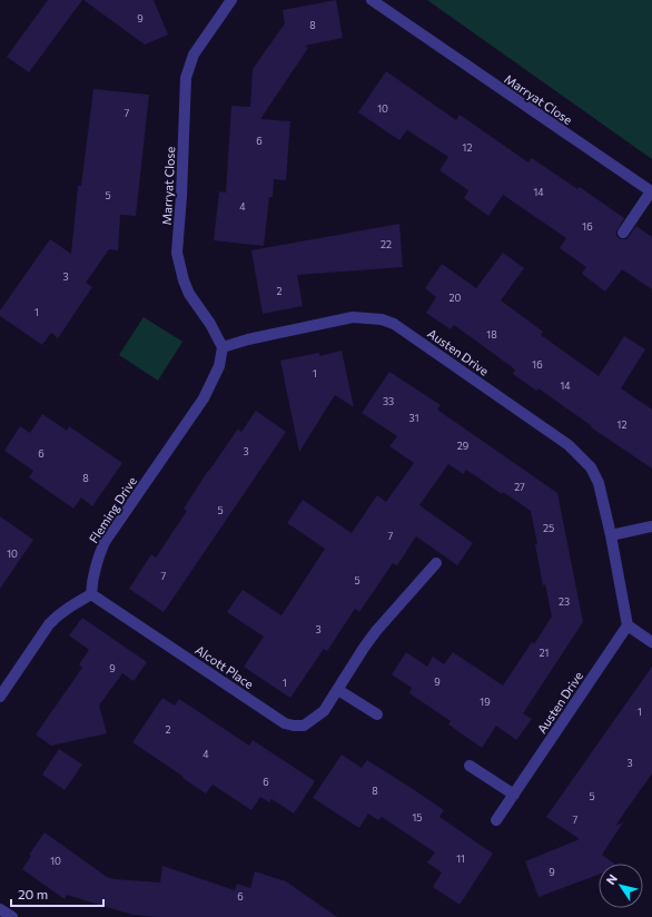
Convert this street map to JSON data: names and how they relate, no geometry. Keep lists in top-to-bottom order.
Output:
{
  "streets": {
    "street": [
      "Marryat Close",
      "Austen Drive",
      "Fleming Drive",
      "Alcott Place"
    ]
  },
  "crossings": [
    ["Marryat Close", "Austen Drive"],
    ["Marryat Close", "Fleming Drive"],
    ["Austen Drive", "Fleming Drive"],
    ["Fleming Drive", "Alcott Place"]
  ],
  "house_numbers": [
    "9",
    "8",
    "10",
    "7",
    "6",
    "12",
    "14",
    "5",
    "4",
    "16",
    "22",
    "3",
    "2",
    "20",
    "1",
    "18",
    "16",
    "1",
    "14",
    "33",
    "31",
    "12",
    "29",
    "3",
    "6",
    "8",
    "27",
    "5",
    "25",
    "7",
    "10",
    "7",
    "5",
    "23",
    "3",
    "21",
    "9",
    "9",
    "1",
    "19",
    "1",
    "2",
    "4",
    "3",
    "6",
    "8",
    "5",
    "15",
    "7",
    "11",
    "10",
    "9",
    "6"
  ],
  "scale_bar": "20 m",
  "north": "top left"
}
